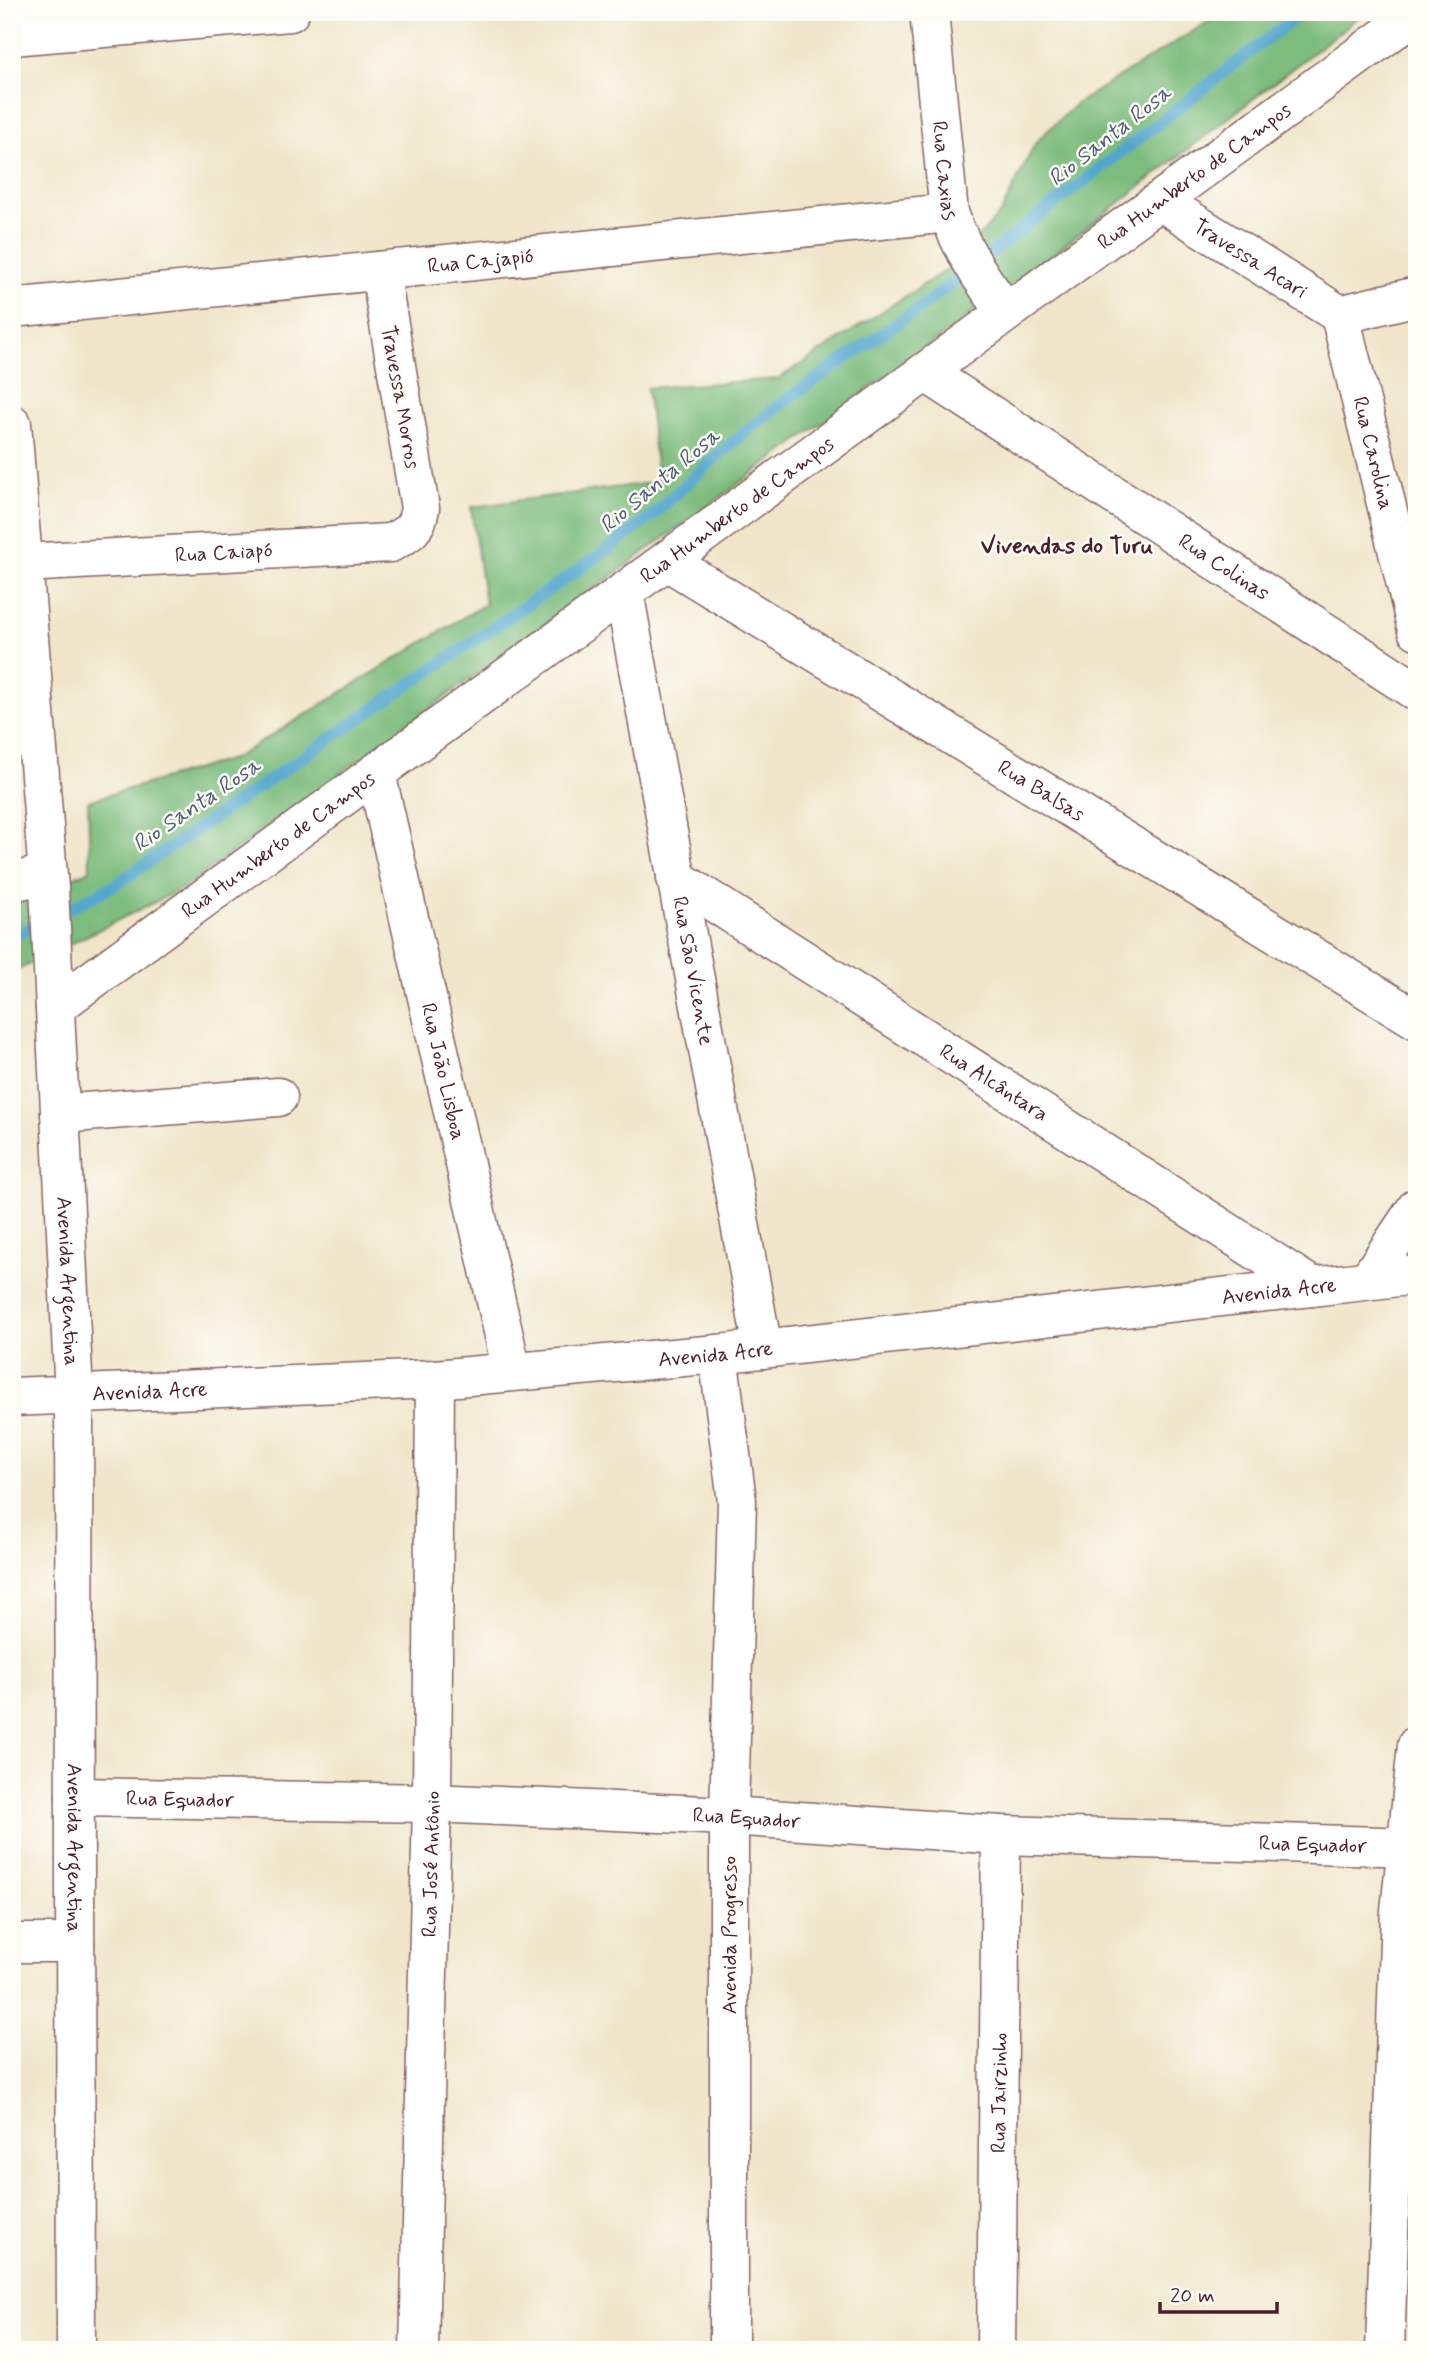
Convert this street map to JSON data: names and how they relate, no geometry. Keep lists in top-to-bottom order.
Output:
{
  "streets": {
    "street": [
      "Rua Caxias",
      "Rua Humberto de Campos",
      "Travessa Acari",
      "Rua Cajapió",
      "Travessa Morros",
      "Rua Carolina",
      "Rua Caiapó",
      "Rua Colinas",
      "Rua Balsas",
      "Rua São Vicente",
      "Rua João Lisboa",
      "Rua Alcântara",
      "Avenida Argentina",
      "Avenida Acre",
      "Rua Equador",
      "Rua José Antônio",
      "Avenida Progresso",
      "Rua Jairzinho"
    ]
  },
  "crossings": [
    ["Rua Caxias", "Rua Humberto de Campos"],
    ["Rua Caxias", "Rua Cajapió"],
    ["Rua Humberto de Campos", "Travessa Acari"],
    ["Rua Humberto de Campos", "Rua Colinas"],
    ["Rua Humberto de Campos", "Rua Balsas"],
    ["Rua Humberto de Campos", "Rua São Vicente"],
    ["Rua Humberto de Campos", "Rua João Lisboa"],
    ["Rua Humberto de Campos", "Avenida Argentina"],
    ["Travessa Acari", "Rua Carolina"],
    ["Rua Cajapió", "Travessa Morros"],
    ["Travessa Morros", "Rua Caiapó"],
    ["Rua Caiapó", "Avenida Argentina"],
    ["Rua São Vicente", "Rua Alcântara"],
    ["Rua São Vicente", "Avenida Acre"],
    ["Rua João Lisboa", "Avenida Acre"],
    ["Rua Alcântara", "Avenida Acre"],
    ["Avenida Argentina", "Avenida Acre"],
    ["Avenida Argentina", "Rua Equador"],
    ["Avenida Acre", "Rua José Antônio"],
    ["Avenida Acre", "Avenida Progresso"],
    ["Rua Equador", "Rua José Antônio"],
    ["Rua Equador", "Avenida Progresso"],
    ["Rua Equador", "Rua Jairzinho"]
  ],
  "districts": ["Vivendas do Turu"],
  "water": ["Rio Santa Rosa"],
  "scale_bar": "20 m"
}
